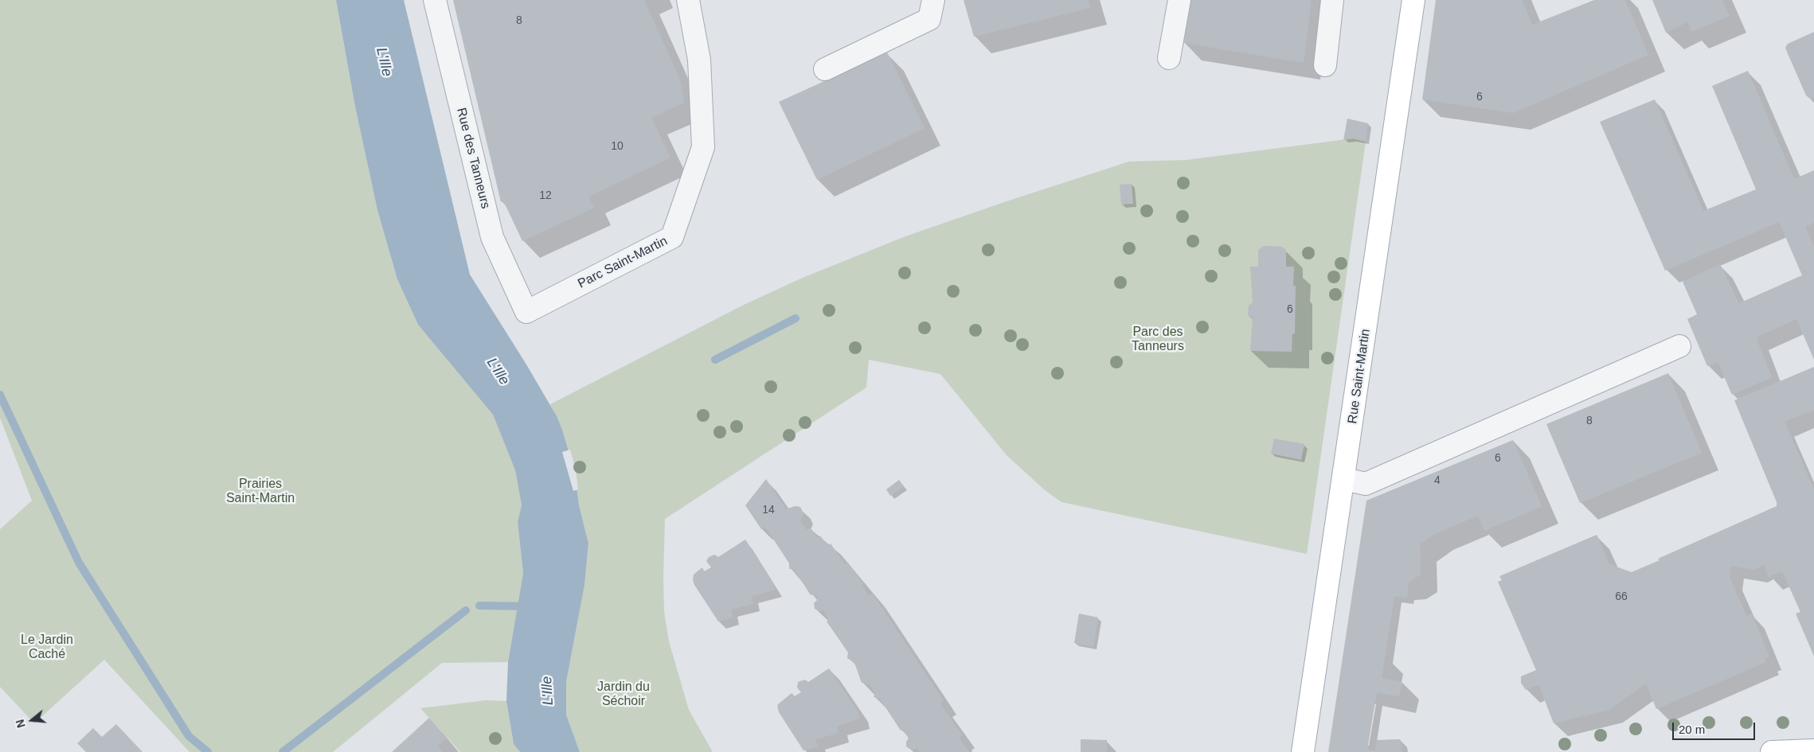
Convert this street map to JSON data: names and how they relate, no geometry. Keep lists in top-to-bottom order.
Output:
{
  "streets": {
    "main road": ["Rue Saint-Martin"],
    "street": ["Rue des Tanneurs", "Parc Saint-Martin"]
  },
  "crossings": [
    ["Rue des Tanneurs", "Parc Saint-Martin"]
  ],
  "water": ["L'Ille"],
  "parks": [
    "Parc des Tanneurs",
    "Prairies Saint-Martin",
    "Le Jardin Caché",
    "Jardin du Séchoir"
  ],
  "house_numbers": [
    "8",
    "6",
    "10",
    "12",
    "6",
    "8",
    "6",
    "4",
    "14",
    "66"
  ],
  "scale_bar": "20 m",
  "north": "left"
}
